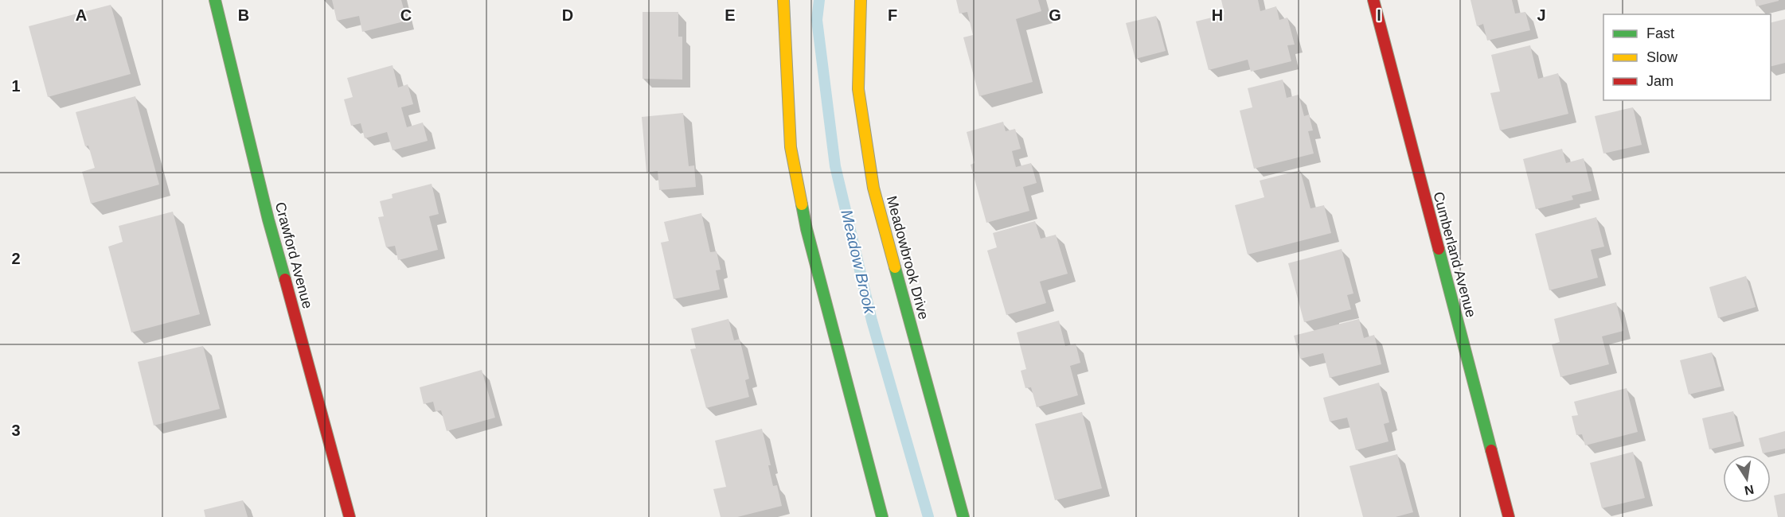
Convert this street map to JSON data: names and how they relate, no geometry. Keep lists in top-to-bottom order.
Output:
{
  "streets": {
    "street": ["Cumberland Avenue", "Crawford Avenue", "Meadowbrook Drive"]
  },
  "water": ["Meadow Brook"],
  "legend": ["Fast", "Slow", "Jam"],
  "north": "bottom",
  "grid": {
    "columns": [
      "A",
      "B",
      "C",
      "D",
      "E",
      "F",
      "G",
      "H",
      "I",
      "J"
    ],
    "rows": ["1", "2", "3"]
  }
}
